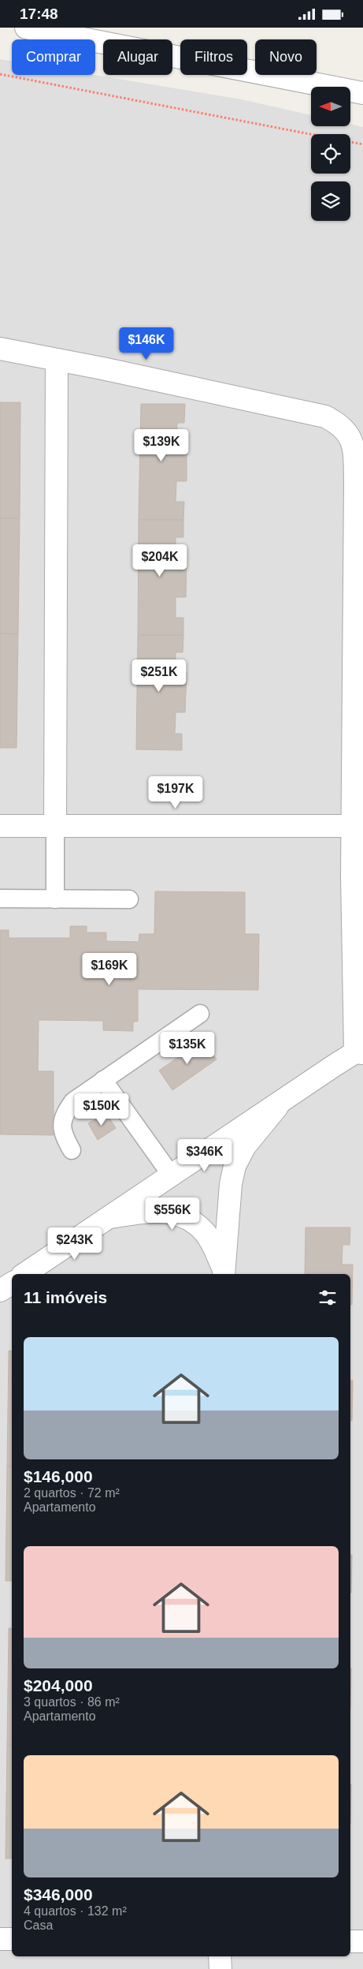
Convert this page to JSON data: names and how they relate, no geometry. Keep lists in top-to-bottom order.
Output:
{
  "north": "left",
  "page": {
    "status": "17:48",
    "chip": [
      "Comprar",
      "Alugar",
      "Filtros",
      "Novo"
    ],
    "price": [
      "$146K",
      "$139K",
      "$204K",
      "$251K",
      "$197K",
      "$169K",
      "$135K",
      "$150K",
      "$346K",
      "$556K",
      "$243K"
    ],
    "heading": "11 imóveis",
    "list": [
      {
        "name": "$146,000",
        "note": "2 quartos · 72 m² · Apartamento"
      },
      {
        "name": "$204,000",
        "note": "3 quartos · 86 m² · Apartamento"
      },
      {
        "name": "$346,000",
        "note": "4 quartos · 132 m² · Casa"
      }
    ]
  }
}
